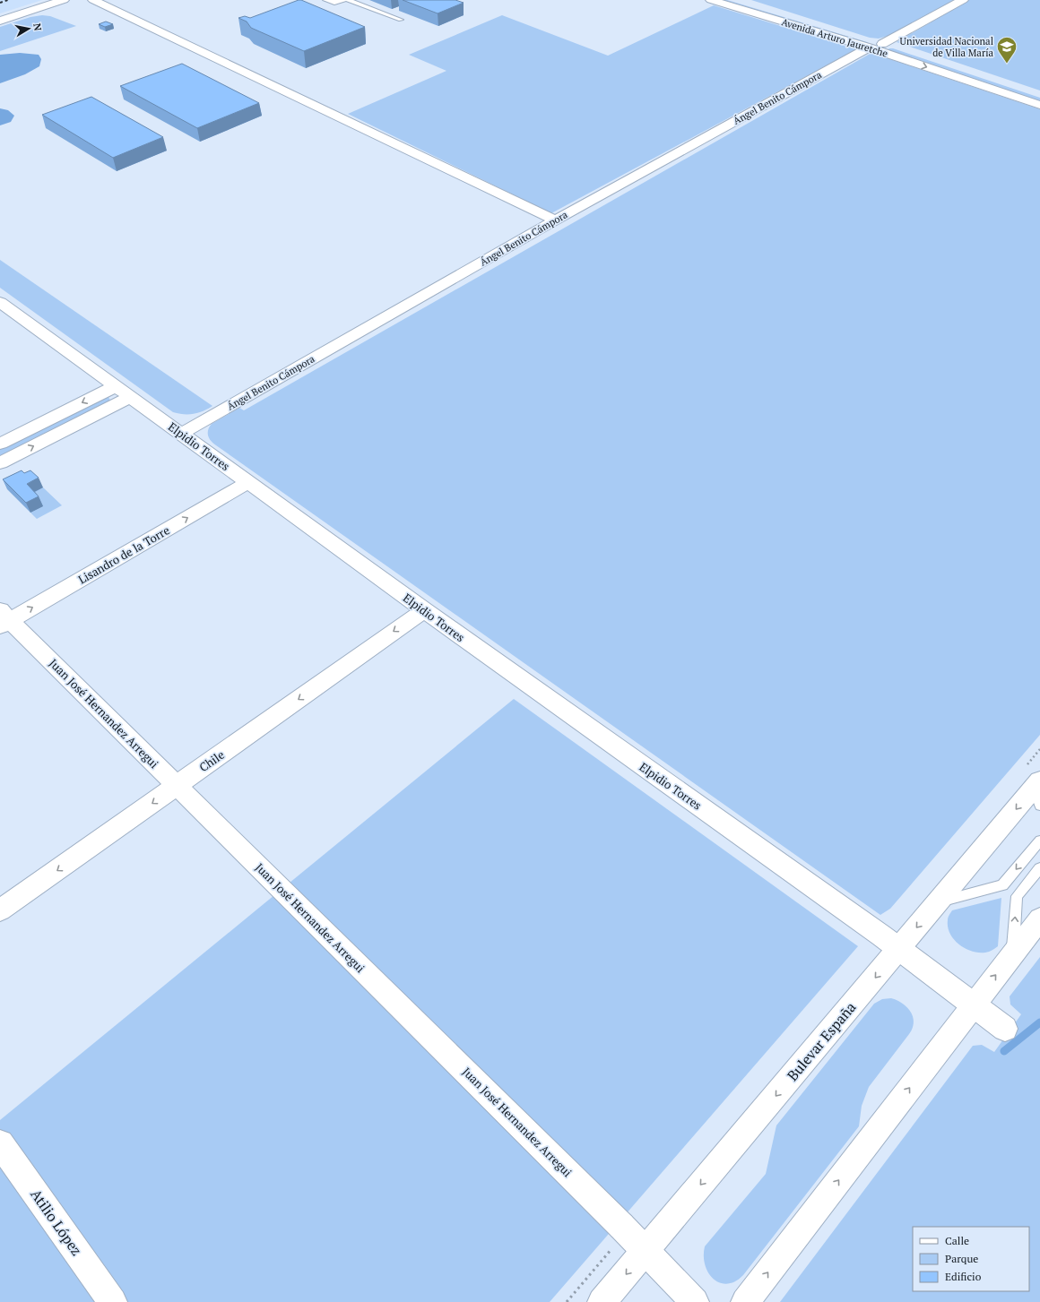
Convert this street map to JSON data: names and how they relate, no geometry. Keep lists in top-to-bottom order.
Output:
{
  "streets": {
    "street": [
      "Avenida Arturo Jauretche",
      "Ángel Benito Cámpora",
      "Elpidio Torres",
      "Lisandro de la Torre",
      "Juan José Hernandez Arregui",
      "Chile",
      "Bulevar España",
      "Atilio López"
    ]
  },
  "crossings": [
    ["Avenida Arturo Jauretche", "Ángel Benito Cámpora"],
    ["Ángel Benito Cámpora", "Elpidio Torres"],
    ["Elpidio Torres", "Lisandro de la Torre"],
    ["Elpidio Torres", "Chile"],
    ["Elpidio Torres", "Bulevar España"],
    ["Lisandro de la Torre", "Juan José Hernandez Arregui"],
    ["Juan José Hernandez Arregui", "Chile"],
    ["Juan José Hernandez Arregui", "Bulevar España"]
  ],
  "one_way": ["Chile"],
  "places": {
    "school or university": ["Universidad Nacional de Villa María"]
  },
  "legend": ["Calle", "Parque", "Edificio"],
  "north": "right"
}
